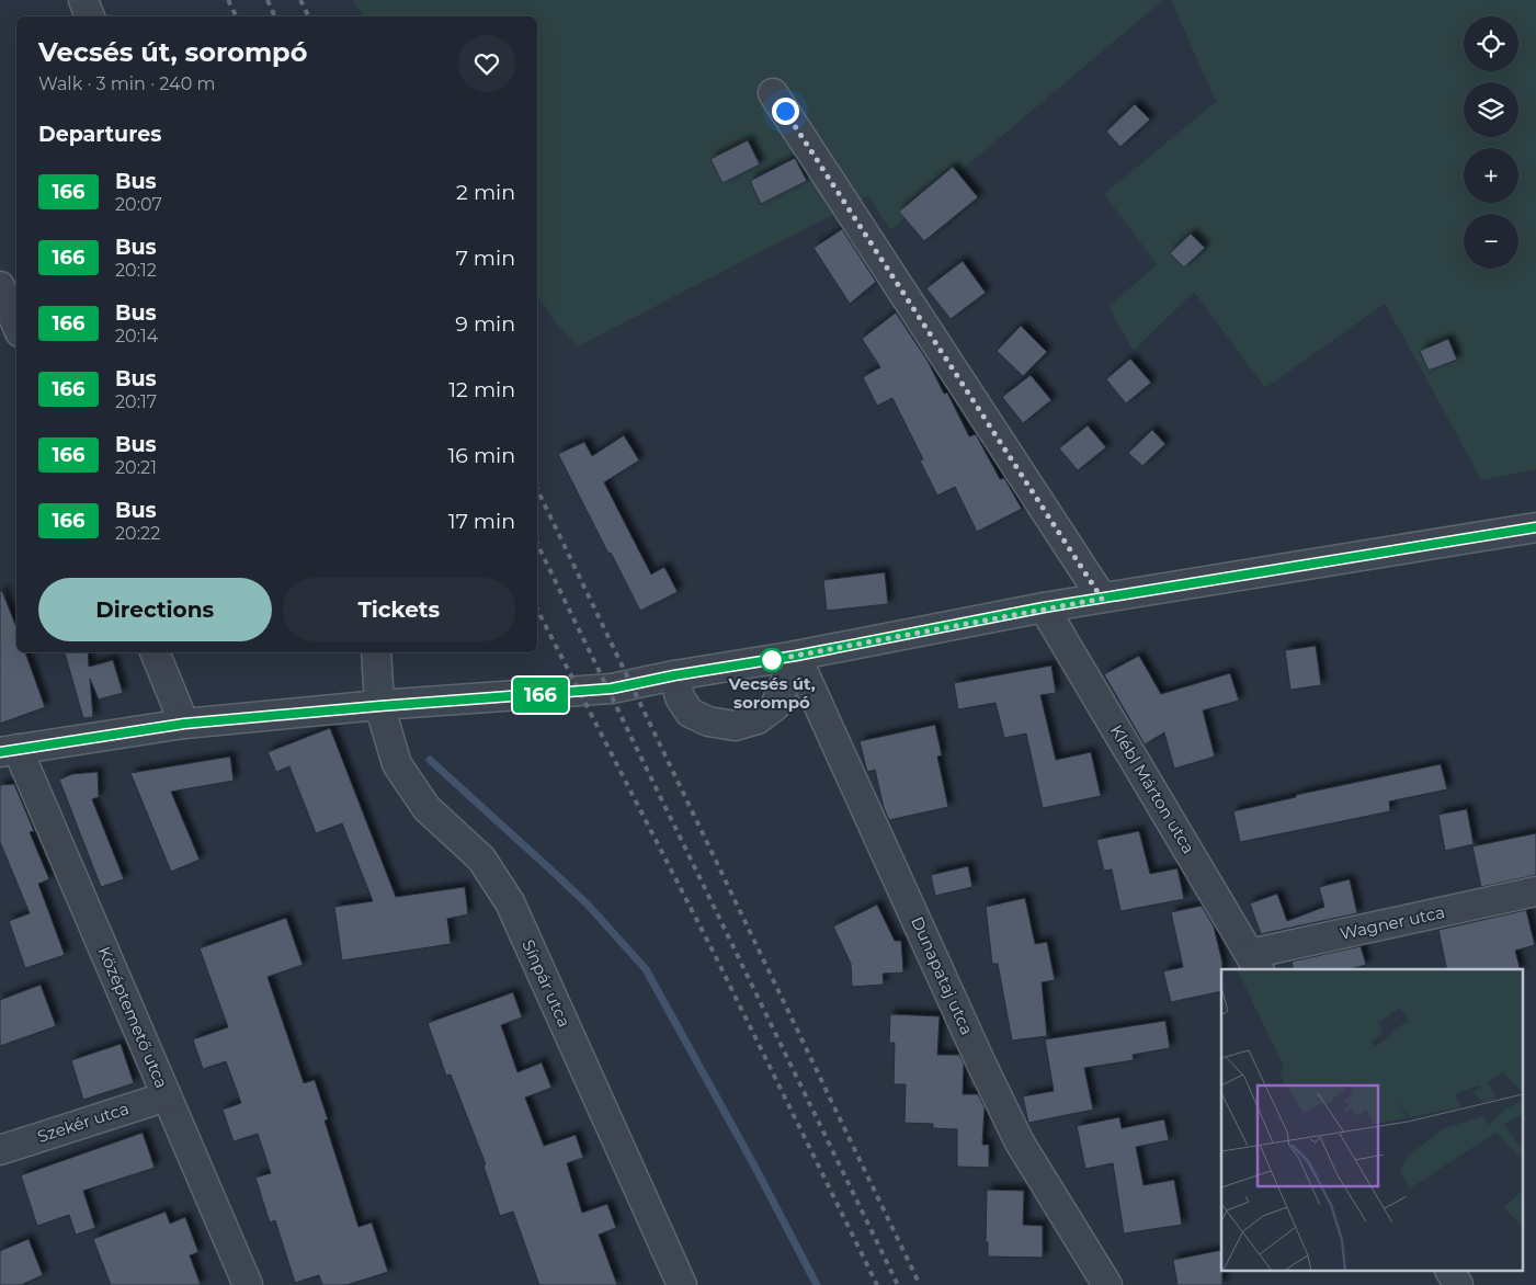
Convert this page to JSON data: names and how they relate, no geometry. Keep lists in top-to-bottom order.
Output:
{
  "streets": {
    "street": [
      "Klébl Márton utca",
      "Wagner utca",
      "Dunapataj utca",
      "Sínpár utca",
      "Középtemető utca",
      "Szekér utca"
    ]
  },
  "crossings": [
    ["Klébl Márton utca", "Wagner utca"],
    ["Középtemető utca", "Szekér utca"]
  ],
  "places": ["Vecsés út, sorompó"],
  "lines": ["bus line 166"],
  "page": {
    "on_map": "166",
    "map_buttons": ["+", "−"],
    "heading": [
      ["Vecsés út, sorompó", "Walk · 3 min · 240 m"],
      "Departures"
    ],
    "list": [
      {
        "mark": "166",
        "name": "Bus",
        "note": "20:07",
        "value": "2 min"
      },
      {
        "mark": "166",
        "name": "Bus",
        "note": "20:12",
        "value": "7 min"
      },
      {
        "mark": "166",
        "name": "Bus",
        "note": "20:14",
        "value": "9 min"
      },
      {
        "mark": "166",
        "name": "Bus",
        "note": "20:17",
        "value": "12 min"
      },
      {
        "mark": "166",
        "name": "Bus",
        "note": "20:21",
        "value": "16 min"
      },
      {
        "mark": "166",
        "name": "Bus",
        "note": "20:22",
        "value": "17 min"
      }
    ],
    "buttons": ["Directions", "Tickets"]
  }
}
